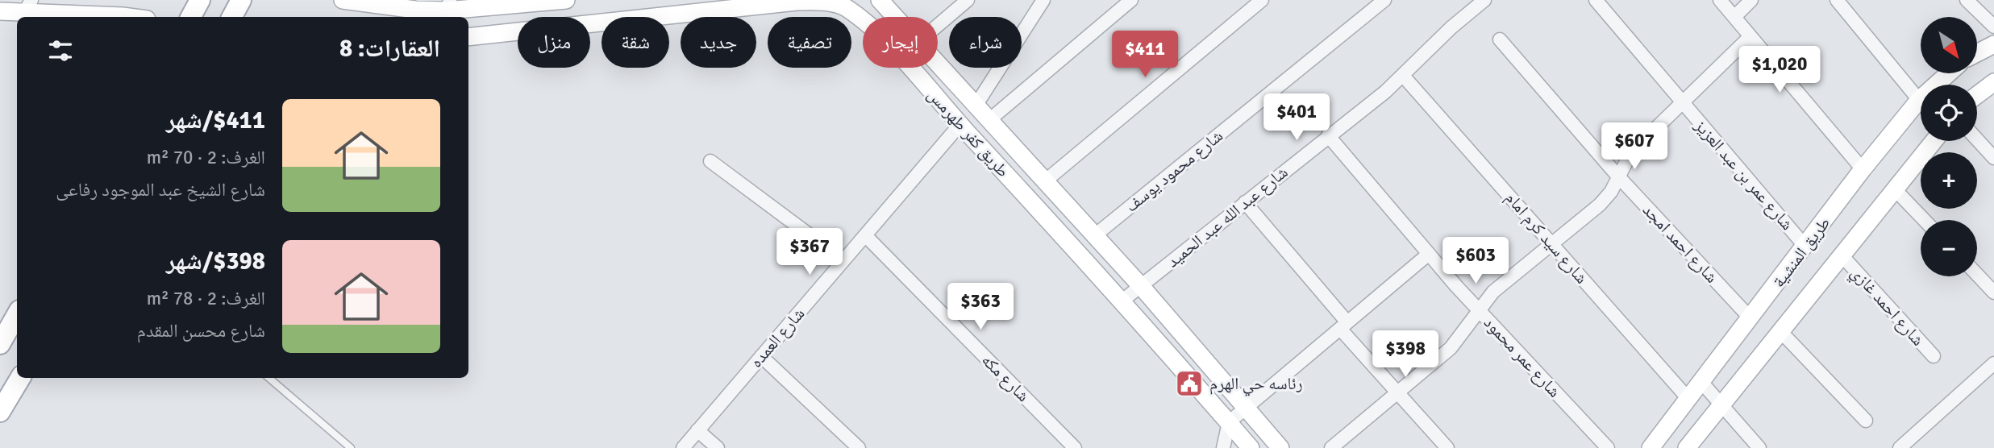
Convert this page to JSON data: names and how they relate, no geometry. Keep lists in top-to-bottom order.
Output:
{
  "streets": {
    "street": [
      "طريق كفر طهرمس",
      "شارع محمود يوسف",
      "شارع عمر بن عبد العزيز",
      "شارع عبد الله عبد الحميد",
      "شارع سيد كرم امام",
      "شارع احمد امجد",
      "طريق المنشية",
      "شارع احمد غازي",
      "شارع العمده",
      "شارع عمر محمود",
      "شارع مكه"
    ]
  },
  "crossings": [
    ["طريق كفر طهرمس", "شارع محمود يوسف"],
    ["طريق كفر طهرمس", "شارع عبد الله عبد الحميد"],
    ["طريق كفر طهرمس", "شارع العمده"],
    ["شارع عمر بن عبد العزيز", "طريق المنشية"],
    ["شارع عبد الله عبد الحميد", "شارع سيد كرم امام"],
    ["شارع عبد الله عبد الحميد", "شارع عمر محمود"],
    ["شارع سيد كرم امام", "طريق المنشية"],
    ["شارع احمد امجد", "طريق المنشية"],
    ["طريق المنشية", "شارع احمد غازي"],
    ["شارع العمده", "شارع مكه"]
  ],
  "places": {
    "public building": ["رئاسه حي الهرم"]
  },
  "north": "bottom right",
  "page": {
    "map_buttons": ["+", "−"],
    "chip": [
      "شراء",
      "إيجار",
      "تصفية",
      "جديد",
      "شقة",
      "منزل"
    ],
    "heading": "العقارات: 8",
    "price": [
      "$411",
      "$1,020",
      "$401",
      "$607",
      "$367",
      "$603",
      "$363",
      "$398"
    ],
    "list": [
      {
        "name": "$411/شهر",
        "note": "الغرف: 2 · 70 m² · شارع الشيخ عبد الموجود رفاعى"
      },
      {
        "name": "$398/شهر",
        "note": "الغرف: 2 · 78 m² · شارع محسن المقدم"
      }
    ]
  }
}
